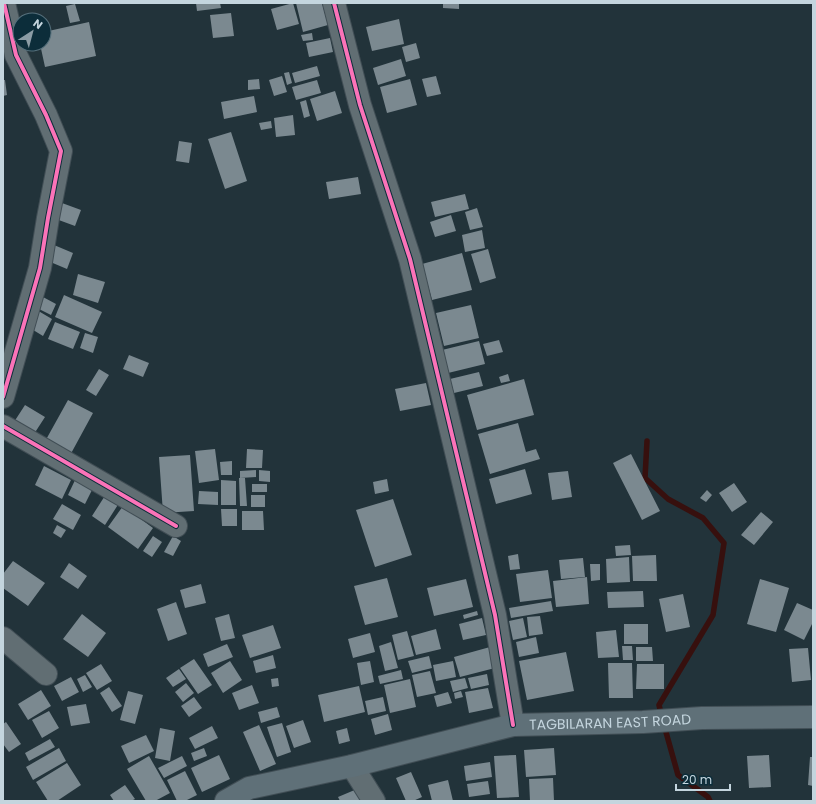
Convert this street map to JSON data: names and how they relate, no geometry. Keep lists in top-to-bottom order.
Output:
{
  "streets": {
    "main road": ["TAGBILARAN EAST ROAD"]
  },
  "scale_bar": "20 m",
  "north": "top right"
}
